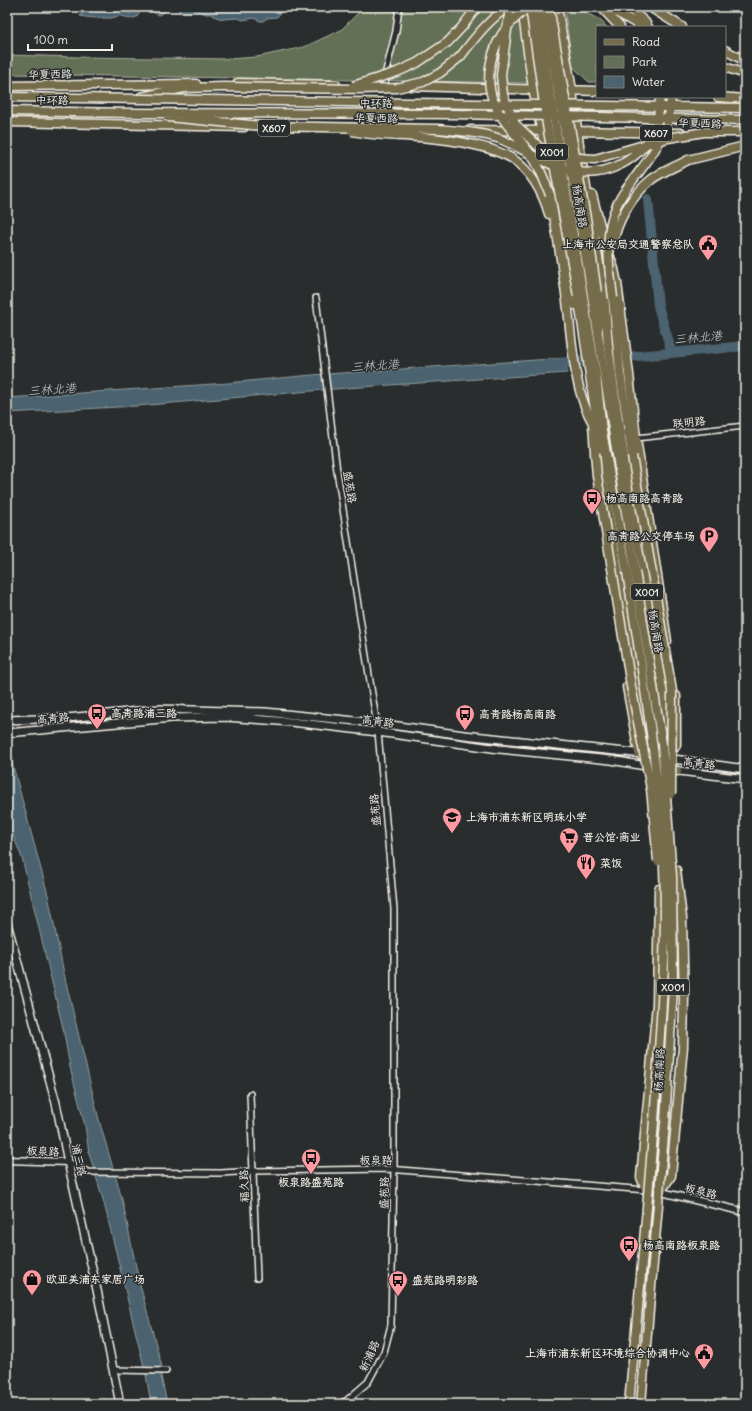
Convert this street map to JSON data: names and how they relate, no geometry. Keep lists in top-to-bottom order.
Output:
{
  "streets": {
    "main road": [
      "华夏西路",
      "中环路",
      "X607",
      "X001",
      "杨高南路",
      "高青路",
      "浦三路"
    ],
    "street": [
      "联明路",
      "盛苑路",
      "板泉路",
      "福久路",
      "新浦路"
    ]
  },
  "crossings": [
    ["华夏西路", "杨高南路"],
    ["X001", "杨高南路"],
    ["X001", "联明路"],
    ["杨高南路", "联明路"],
    ["杨高南路", "高青路"],
    ["杨高南路", "板泉路"],
    ["盛苑路", "高青路"],
    ["盛苑路", "板泉路"],
    ["盛苑路", "新浦路"],
    ["板泉路", "浦三路"],
    ["板泉路", "福久路"]
  ],
  "water": ["三林北港"],
  "places": {
    "public building": ["上海市公安局交通警察总队", "上海市浦东新区环境综合协调中心"],
    "bus stop": [
      "杨高南路高青路",
      "高青路浦三路",
      "高青路杨高南路",
      "板泉路盛苑路",
      "杨高南路板泉路",
      "盛苑路明彩路"
    ],
    "parking": ["高青路公交停车场"],
    "school or university": ["上海市浦东新区明珠小学"],
    "supermarket": ["晋公馆·商业"],
    "restaurant": ["菜饭"],
    "shop": ["欧亚美浦东家居广场"]
  },
  "legend": ["Road", "Park", "Water"],
  "scale_bar": "100 m"
}
